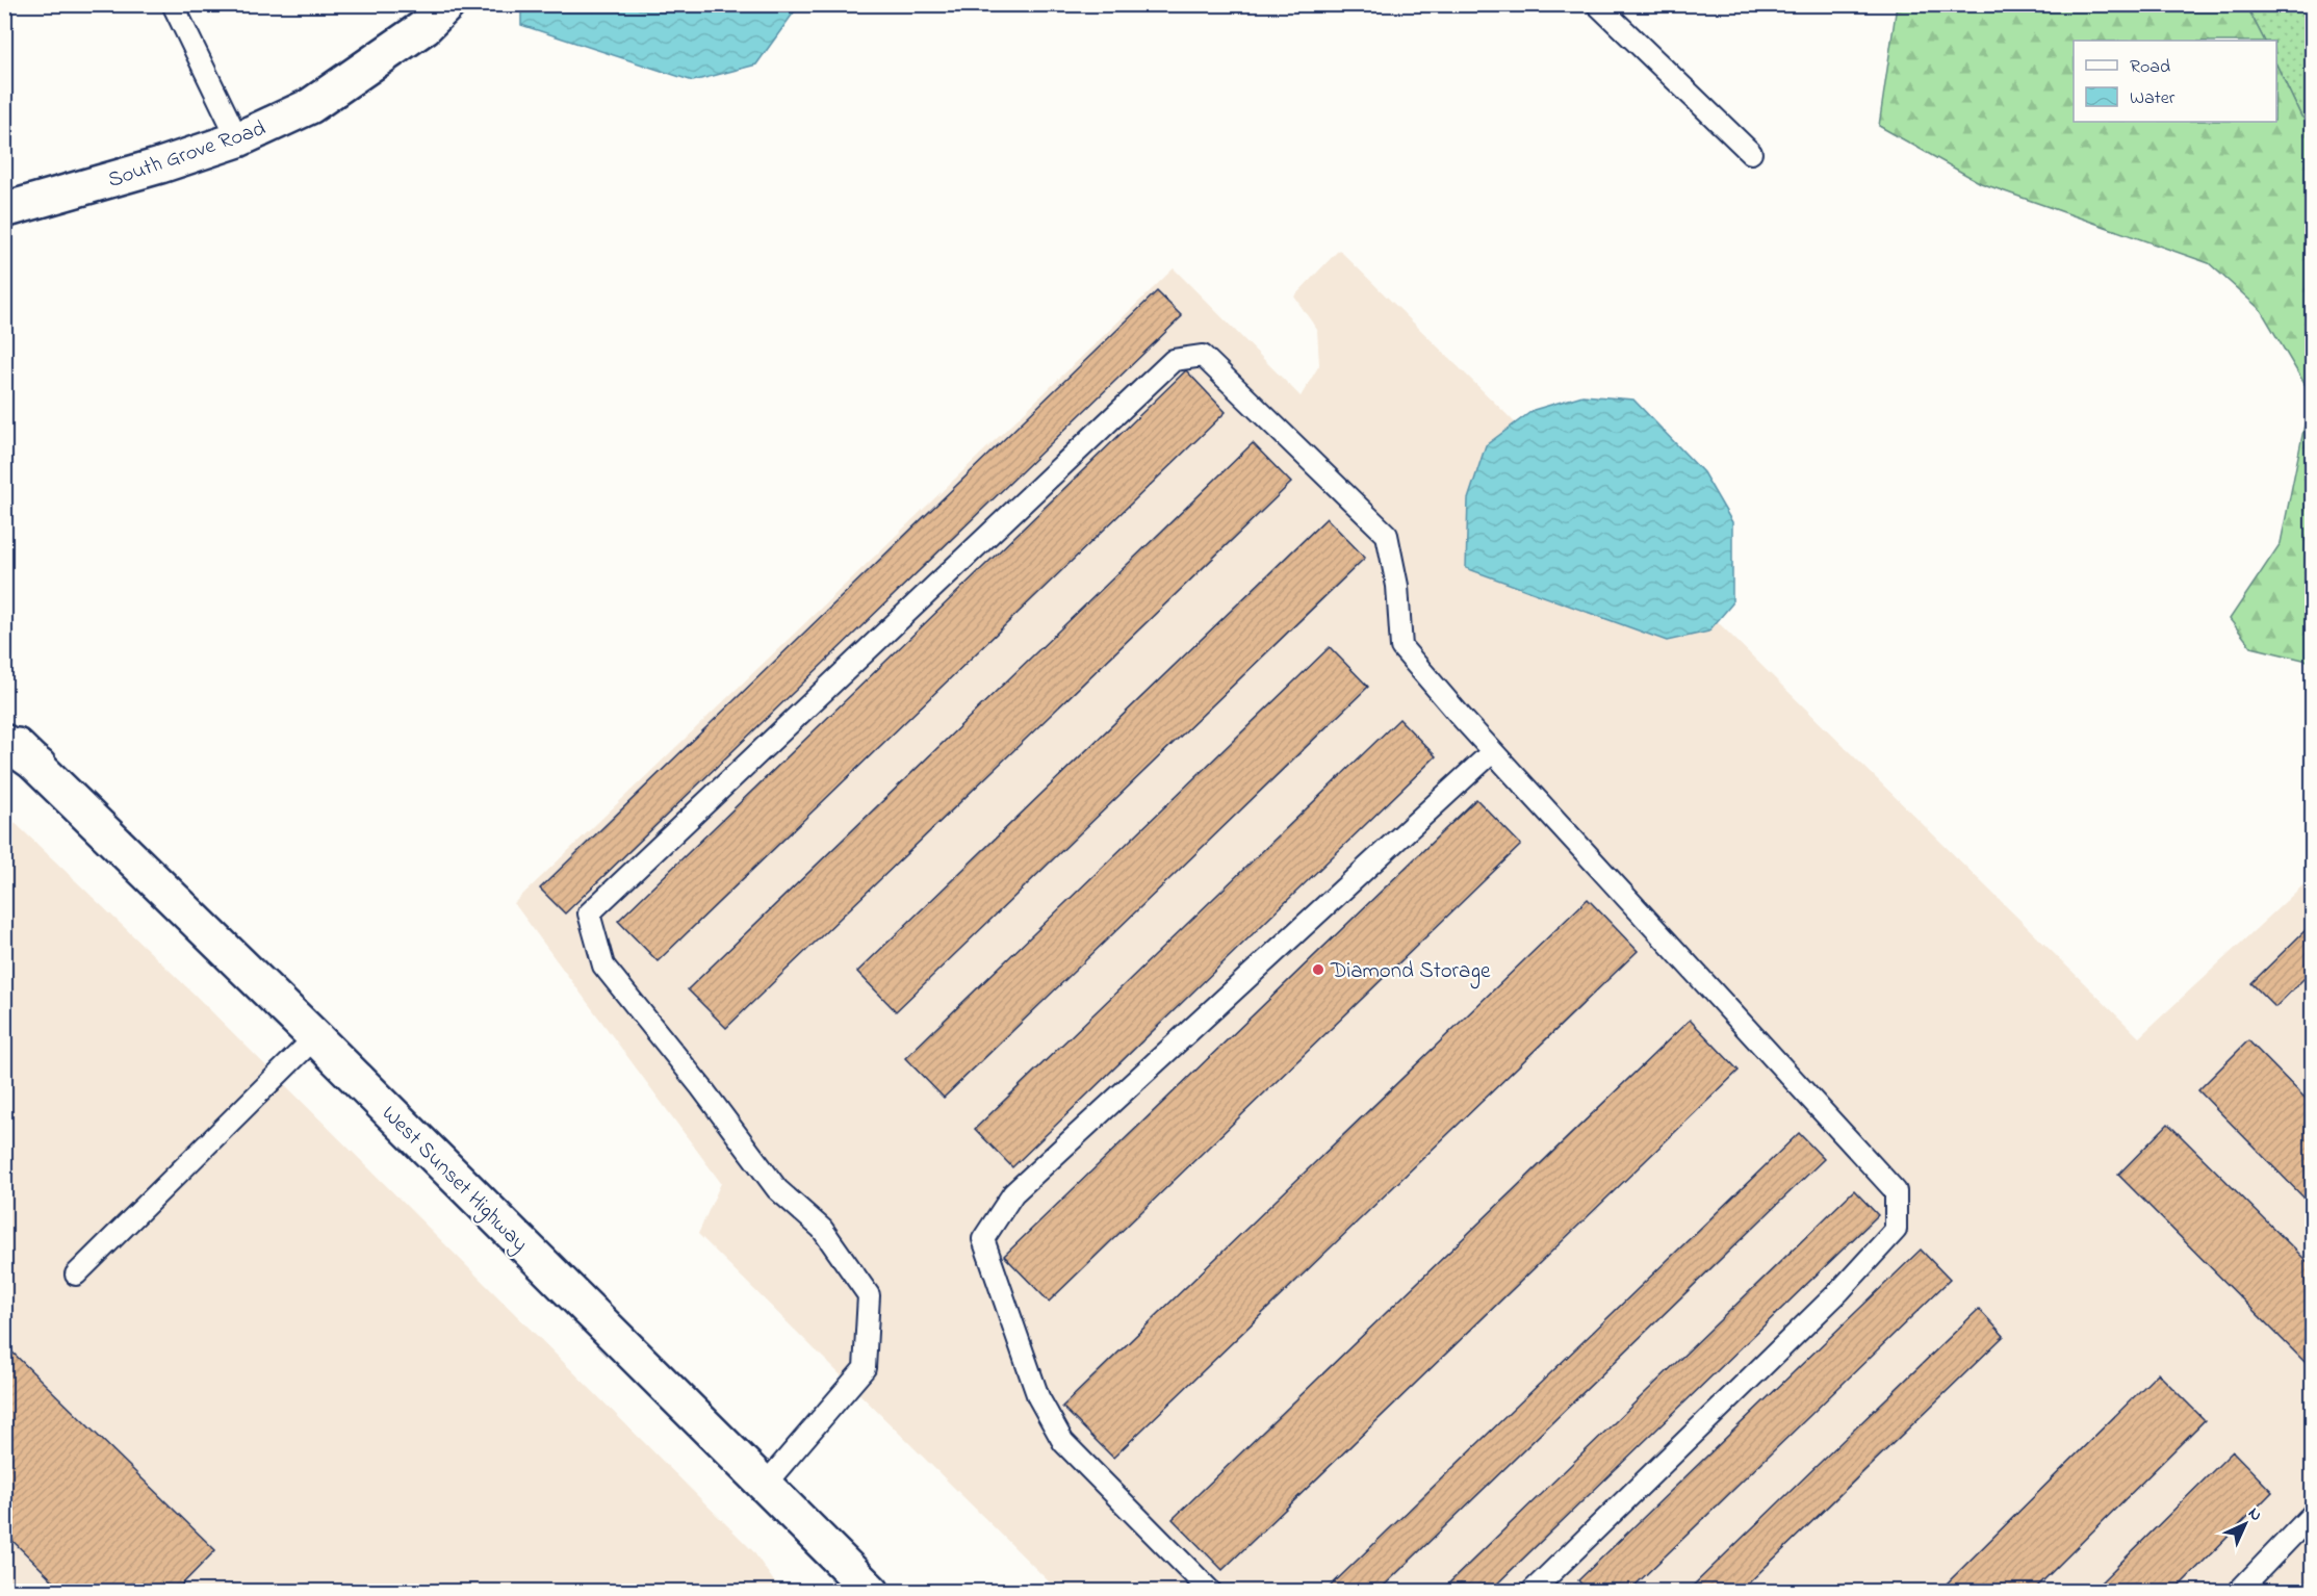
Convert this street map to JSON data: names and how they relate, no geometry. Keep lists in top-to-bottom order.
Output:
{
  "streets": {
    "main road": ["South Grove Road", "West Sunset Highway"]
  },
  "places": ["Diamond Storage"],
  "legend": ["Road", "Water"],
  "north": "top right"
}
